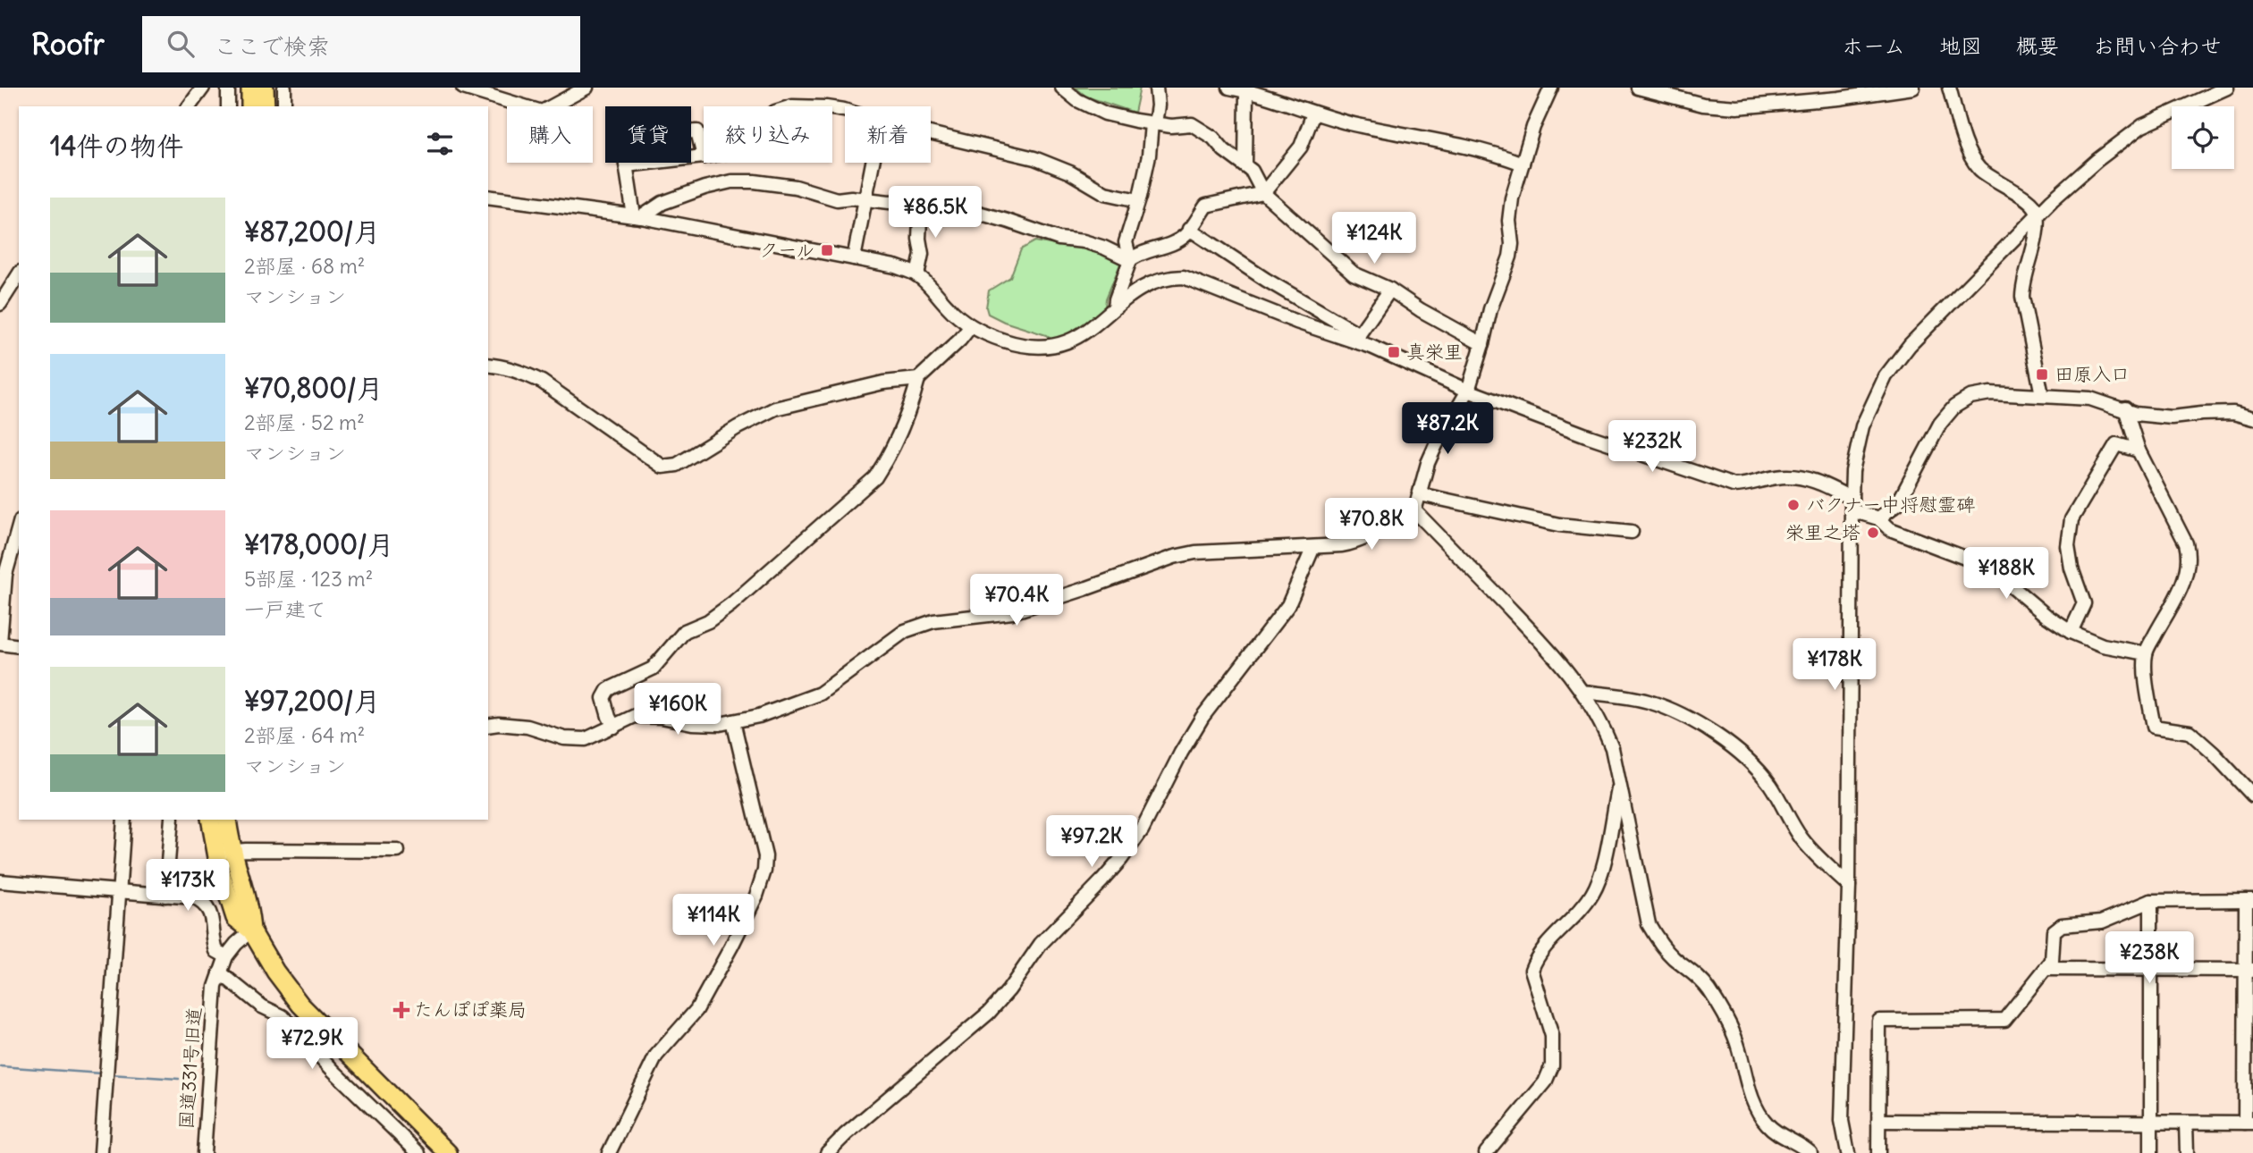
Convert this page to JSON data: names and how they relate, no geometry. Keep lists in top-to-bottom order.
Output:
{
  "streets": {
    "street": ["国道331号旧道"]
  },
  "places": {
    "transit": ["クール", "真栄里", "田原入口"],
    "other": ["バクナー中将慰霊碑", "栄里之塔"],
    "health": ["たんぽぽ薬局"]
  },
  "page": {
    "header": "Roofr",
    "search": "ここで検索",
    "nav": [
      "ホーム",
      "地図",
      "概要",
      "お問い合わせ"
    ],
    "chip": [
      "購入",
      "賃貸",
      "絞り込み",
      "新着"
    ],
    "heading": "14件の物件",
    "list": [
      {
        "name": "¥87,200/月",
        "note": "2部屋 · 68 m² · マンション"
      },
      {
        "name": "¥70,800/月",
        "note": "2部屋 · 52 m² · マンション"
      },
      {
        "name": "¥178,000/月",
        "note": "5部屋 · 123 m² · 一戸建て"
      },
      {
        "name": "¥97,200/月",
        "note": "2部屋 · 64 m² · マンション"
      }
    ],
    "price": [
      "¥86.5K",
      "¥124K",
      "¥87.2K",
      "¥232K",
      "¥70.8K",
      "¥188K",
      "¥70.4K",
      "¥178K",
      "¥160K",
      "¥97.2K",
      "¥173K",
      "¥114K",
      "¥238K",
      "¥72.9K"
    ]
  }
}
